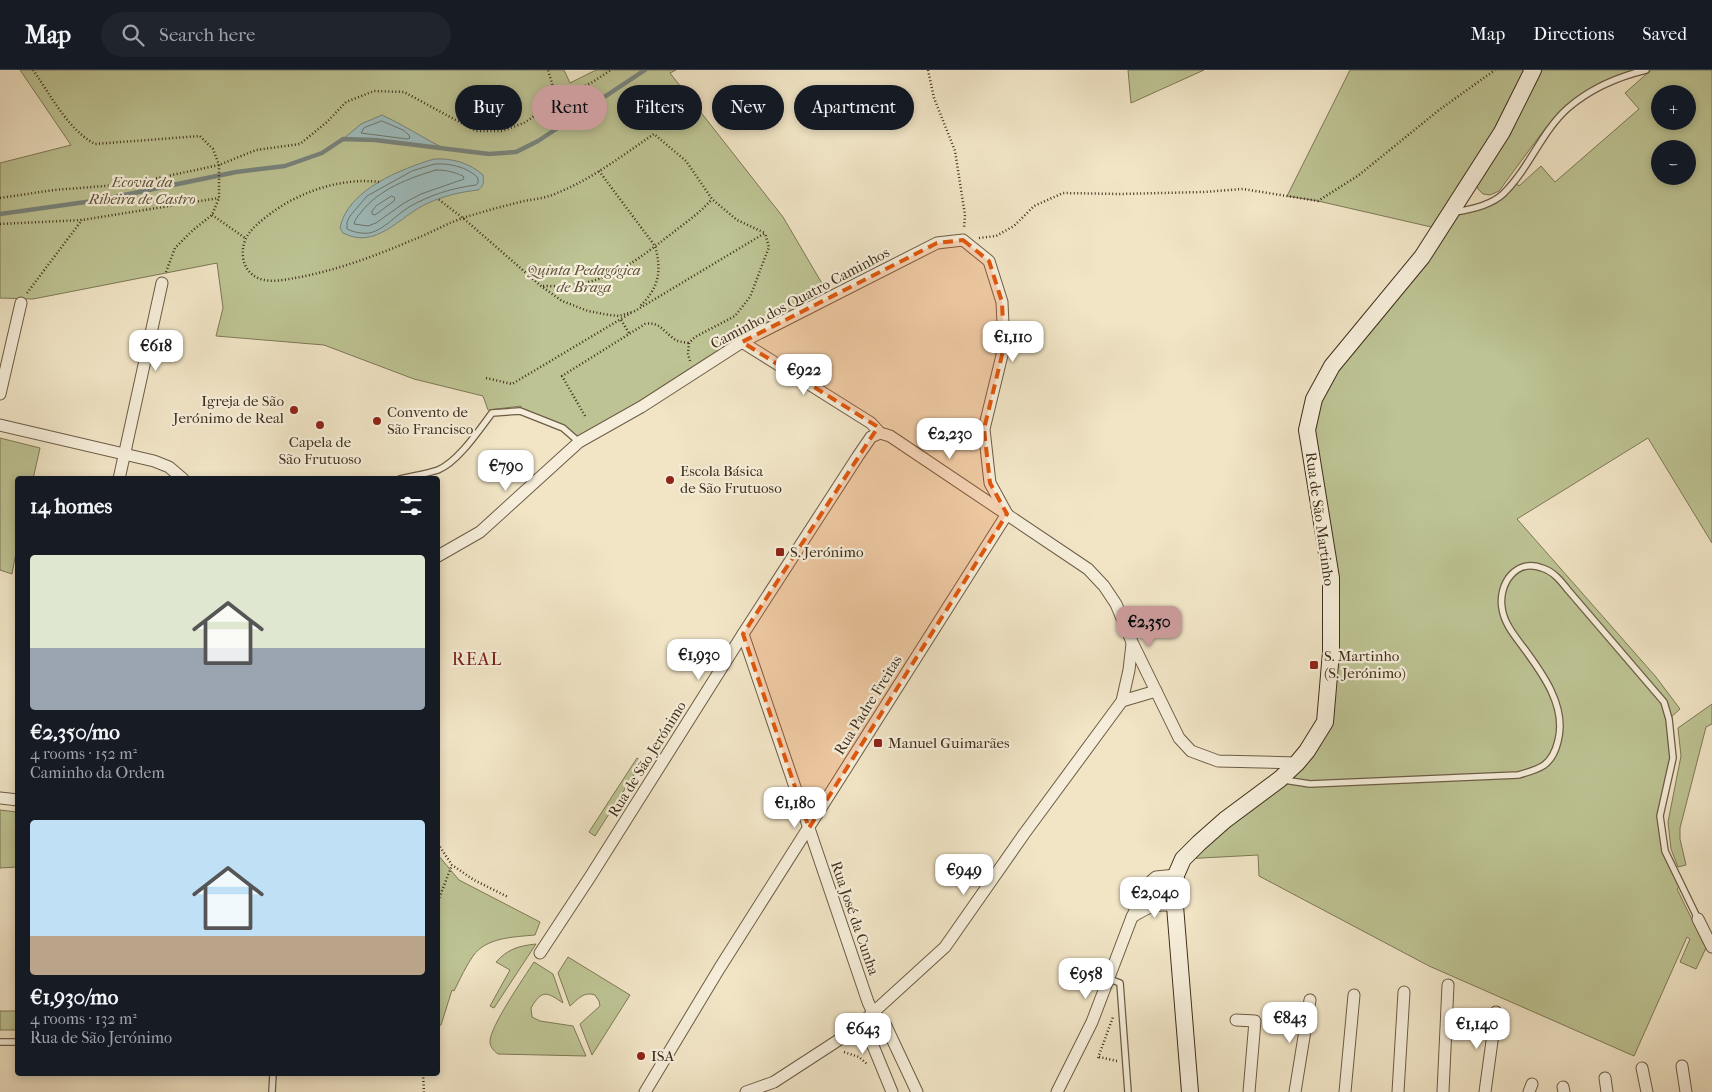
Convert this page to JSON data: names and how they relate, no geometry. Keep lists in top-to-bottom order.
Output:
{
  "streets": {
    "street": [
      "Caminho dos Quatro Caminhos",
      "Rua de São Martinho",
      "Rua Padre Freitas",
      "Rua de São Jerónimo",
      "Rua José da Cunha"
    ]
  },
  "crossings": [
    ["Rua Padre Freitas", "Rua José da Cunha"],
    ["Rua de São Jerónimo", "Rua José da Cunha"]
  ],
  "districts": ["REAL"],
  "parks": ["Ecovia da Ribeira de Castro", "Quinta Pedagógica de Braga"],
  "places": {
    "other": [
      "Igreja de São Jerónimo de Real",
      "Convento de São Francisco",
      "Capela de São Frutuoso",
      "Escola Básica de São Frutuoso",
      "ISA"
    ],
    "transit": ["S. Jerónimo", "S. Martinho (S. Jerónimo)", "Manuel Guimarães"]
  },
  "page": {
    "header": "Map",
    "search": "Search here",
    "nav": ["Map", "Directions", "Saved"],
    "map_buttons": ["+", "−"],
    "chip": [
      "Buy",
      "Rent",
      "Filters",
      "New",
      "Apartment"
    ],
    "price": [
      "€1,110",
      "€618",
      "€922",
      "€2,230",
      "€790",
      "€2,350",
      "€1,930",
      "€1,180",
      "€949",
      "€2,040",
      "€958",
      "€843",
      "€1,140",
      "€643"
    ],
    "heading": "14 homes",
    "list": [
      {
        "name": "€2,350/mo",
        "note": "4 rooms · 152 m² · Caminho da Ordem"
      },
      {
        "name": "€1,930/mo",
        "note": "4 rooms · 132 m² · Rua de São Jerónimo"
      }
    ]
  }
}
